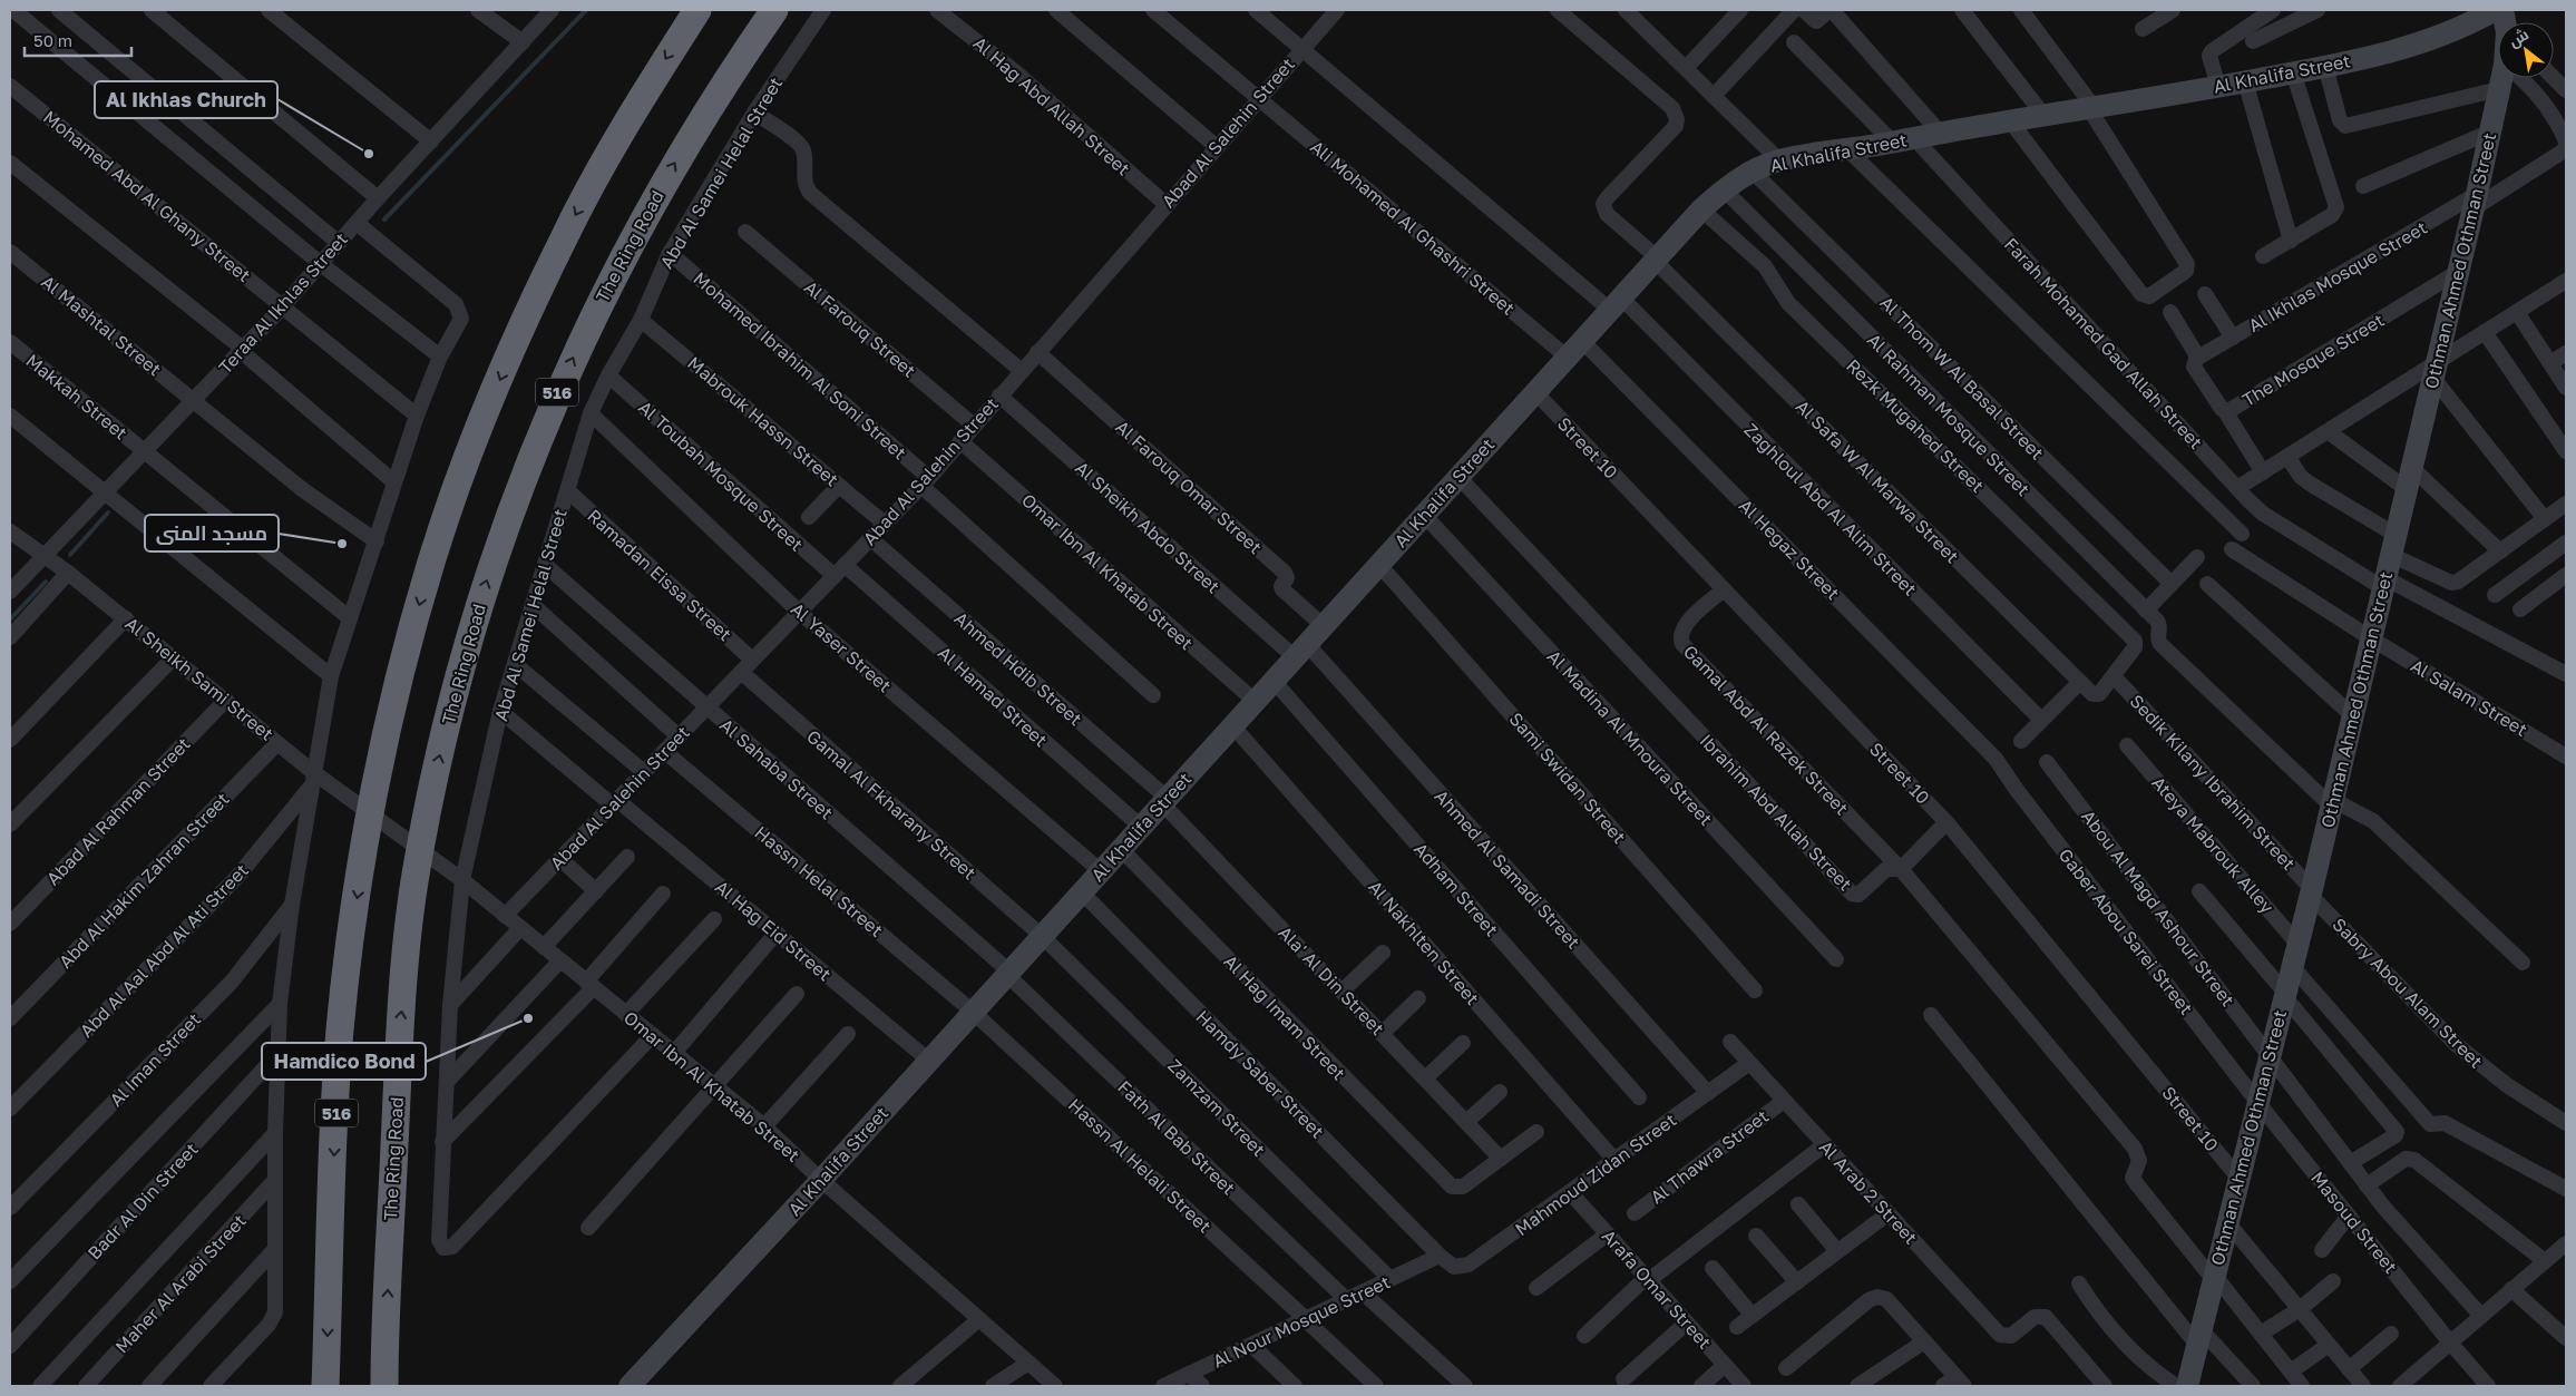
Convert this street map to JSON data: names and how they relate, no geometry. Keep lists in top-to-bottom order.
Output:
{
  "streets": {
    "highway": ["The Ring Road", "516"],
    "main road": ["Al Khalifa Street", "Othman Ahmed Othman Street"],
    "street": [
      "Al Hag Abd Allah Street",
      "Abad Al Salehin Street",
      "Abd Al Samei Helal Street",
      "Mohamed Abd Al Ghany Street",
      "Ali Mohamed Al Ghashri Street",
      "Al Ikhlas Mosque Street",
      "Teraa Al Ikhlas Street",
      "Al Mashtal Street",
      "Al Farouq Street",
      "Farah Mohamed Gad Allah Street",
      "The Mosque Street",
      "Mohamed Ibrahim Al Soni Street",
      "Al Thom W Al Basal Street",
      "Makkah Street",
      "Al Rahman Mosque Street",
      "Mabrouk Hassn Street",
      "Rezk Mugahed Street",
      "Street 10",
      "Al Toubah Mosque Street",
      "Al Safa W Al Marwa Street",
      "Al Farouq Omar Street",
      "Zaghloul Abd Al Alim Street",
      "Al Sheikh Abdo Street",
      "Al Hegaz Street",
      "Omar Ibn Al Khatab Street",
      "Ramadan Eissa Street",
      "Al Yaser Street",
      "Ahmed Hdib Street",
      "Al Sheikh Sami Street",
      "Al Hamad Street",
      "Al Salam Street",
      "Gamal Abd Al Razek Street",
      "Al Madina Al Mnoura Street",
      "Al Sahaba Street",
      "Sami Swidan Street",
      "Sedik Kilany Ibrahim Street",
      "Gamal Al Fkharany Street",
      "Abad Al Rahman Street",
      "Ibrahim Abd Allah Street",
      "Ateya Mabrouk Alley",
      "Ahmed Al Samadi Street",
      "Abd Al Hakim Zahran Street",
      "Hassn Helal Street",
      "Adham Street",
      "Abou Al Magd Ashour Street",
      "Al Hag Eid Street",
      "Gaber Abou Sarei Street",
      "Al Nakhlten Street",
      "Abd Al Aal Abd Al Ati Street",
      "Ala' Al Din Street",
      "Sabry Abou Alam Street",
      "Al Hag Imam Street",
      "Al Iman Street",
      "Hamdy Saber Street",
      "Zamzam Street",
      "Fath Al Bab Street",
      "Al Thawra Street",
      "Hassn Al Helali Street",
      "Mahmoud Zidan Street",
      "Al Arab 2 Street",
      "Badr Al Din Street",
      "Masoud Street",
      "Maher Al Arabi Street",
      "Arafa Omar Street",
      "Al Nour Mosque Street"
    ]
  },
  "crossings": [
    ["Al Khalifa Street", "Ali Mohamed Al Ghashri Street"],
    ["Al Khalifa Street", "Farah Mohamed Gad Allah Street"],
    ["Al Khalifa Street", "Al Thom W Al Basal Street"],
    ["Al Khalifa Street", "Al Rahman Mosque Street"],
    ["Al Khalifa Street", "Rezk Mugahed Street"],
    ["Al Khalifa Street", "Street 10"],
    ["Al Khalifa Street", "Al Safa W Al Marwa Street"],
    ["Al Khalifa Street", "Al Farouq Omar Street"],
    ["Al Khalifa Street", "Zaghloul Abd Al Alim Street"],
    ["Al Khalifa Street", "Al Sheikh Abdo Street"],
    ["Al Khalifa Street", "Al Hegaz Street"],
    ["Al Khalifa Street", "Omar Ibn Al Khatab Street"],
    ["Al Khalifa Street", "Al Yaser Street"],
    ["Al Khalifa Street", "Ahmed Hdib Street"],
    ["Al Khalifa Street", "Al Hamad Street"],
    ["Al Khalifa Street", "Al Madina Al Mnoura Street"],
    ["Al Khalifa Street", "Al Sahaba Street"],
    ["Al Khalifa Street", "Sami Swidan Street"],
    ["Al Khalifa Street", "Gamal Al Fkharany Street"],
    ["Al Khalifa Street", "Ibrahim Abd Allah Street"],
    ["Al Khalifa Street", "Ahmed Al Samadi Street"],
    ["Al Khalifa Street", "Hassn Helal Street"],
    ["Al Khalifa Street", "Adham Street"],
    ["Al Khalifa Street", "Al Hag Eid Street"],
    ["Al Khalifa Street", "Al Nakhlten Street"],
    ["Al Khalifa Street", "Ala' Al Din Street"],
    ["Al Khalifa Street", "Al Hag Imam Street"],
    ["Al Khalifa Street", "Hamdy Saber Street"],
    ["Al Khalifa Street", "Zamzam Street"],
    ["Al Khalifa Street", "Fath Al Bab Street"],
    ["Al Khalifa Street", "Hassn Al Helali Street"],
    ["Al Hag Abd Allah Street", "Abad Al Salehin Street"],
    ["Abad Al Salehin Street", "Ali Mohamed Al Ghashri Street"],
    ["Abad Al Salehin Street", "Al Farouq Street"],
    ["Abad Al Salehin Street", "Mohamed Ibrahim Al Soni Street"],
    ["Abad Al Salehin Street", "Mabrouk Hassn Street"],
    ["Abad Al Salehin Street", "Al Toubah Mosque Street"],
    ["Abad Al Salehin Street", "Al Farouq Omar Street"],
    ["Abad Al Salehin Street", "Zaghloul Abd Al Alim Street"],
    ["Abad Al Salehin Street", "Al Sheikh Abdo Street"],
    ["Abad Al Salehin Street", "Omar Ibn Al Khatab Street"],
    ["Abad Al Salehin Street", "Ramadan Eissa Street"],
    ["Abad Al Salehin Street", "Al Yaser Street"],
    ["Abad Al Salehin Street", "Ahmed Hdib Street"],
    ["Abad Al Salehin Street", "Al Hamad Street"],
    ["Abad Al Salehin Street", "Al Sahaba Street"],
    ["Abad Al Salehin Street", "Gamal Al Fkharany Street"],
    ["Abad Al Salehin Street", "Hassn Helal Street"],
    ["Abad Al Salehin Street", "Al Hag Eid Street"],
    ["Abd Al Samei Helal Street", "Mohamed Ibrahim Al Soni Street"],
    ["Abd Al Samei Helal Street", "Mabrouk Hassn Street"],
    ["Abd Al Samei Helal Street", "Al Toubah Mosque Street"],
    ["Abd Al Samei Helal Street", "Omar Ibn Al Khatab Street"],
    ["Abd Al Samei Helal Street", "Ramadan Eissa Street"],
    ["Abd Al Samei Helal Street", "Al Yaser Street"],
    ["Abd Al Samei Helal Street", "Al Sahaba Street"],
    ["Abd Al Samei Helal Street", "Al Hag Eid Street"],
    ["Mohamed Abd Al Ghany Street", "Teraa Al Ikhlas Street"],
    ["Ali Mohamed Al Ghashri Street", "Al Hegaz Street"],
    ["Othman Ahmed Othman Street", "Al Ikhlas Mosque Street"],
    ["Othman Ahmed Othman Street", "Farah Mohamed Gad Allah Street"],
    ["Othman Ahmed Othman Street", "The Mosque Street"],
    ["Othman Ahmed Othman Street", "Al Rahman Mosque Street"],
    ["Othman Ahmed Othman Street", "Street 10"],
    ["Othman Ahmed Othman Street", "Al Salam Street"],
    ["Othman Ahmed Othman Street", "Sedik Kilany Ibrahim Street"],
    ["Othman Ahmed Othman Street", "Ateya Mabrouk Alley"],
    ["Othman Ahmed Othman Street", "Abou Al Magd Ashour Street"],
    ["Othman Ahmed Othman Street", "Gaber Abou Sarei Street"],
    ["Othman Ahmed Othman Street", "Sabry Abou Alam Street"],
    ["Othman Ahmed Othman Street", "Masoud Street"],
    ["Al Ikhlas Mosque Street", "The Mosque Street"],
    ["Teraa Al Ikhlas Street", "Al Mashtal Street"],
    ["Teraa Al Ikhlas Street", "Makkah Street"],
    ["Teraa Al Ikhlas Street", "Al Sheikh Sami Street"],
    ["Rezk Mugahed Street", "Al Safa W Al Marwa Street"],
    ["Rezk Mugahed Street", "Sedik Kilany Ibrahim Street"],
    ["Street 10", "Gamal Abd Al Razek Street"],
    ["Al Toubah Mosque Street", "Al Hamad Street"],
    ["Al Safa W Al Marwa Street", "Sedik Kilany Ibrahim Street"],
    ["Al Sheikh Abdo Street", "Ahmed Al Samadi Street"],
    ["Al Hegaz Street", "Gaber Abou Sarei Street"],
    ["Omar Ibn Al Khatab Street", "Al Sheikh Sami Street"],
    ["Ahmed Hdib Street", "Ala' Al Din Street"],
    ["Al Sheikh Sami Street", "Abad Al Rahman Street"],
    ["Al Sheikh Sami Street", "Abd Al Hakim Zahran Street"],
    ["Al Sheikh Sami Street", "Abd Al Aal Abd Al Ati Street"],
    ["Gamal Abd Al Razek Street", "Ibrahim Abd Allah Street"],
    ["Al Sahaba Street", "Fath Al Bab Street"],
    ["Sedik Kilany Ibrahim Street", "Sabry Abou Alam Street"],
    ["Gamal Al Fkharany Street", "Zamzam Street"],
    ["Ahmed Al Samadi Street", "Mahmoud Zidan Street"],
    ["Hassn Helal Street", "Hassn Al Helali Street"],
    ["Gaber Abou Sarei Street", "Masoud Street"],
    ["Al Nakhlten Street", "Mahmoud Zidan Street"],
    ["Ala' Al Din Street", "Al Hag Imam Street"],
    ["Hamdy Saber Street", "Mahmoud Zidan Street"],
    ["Hamdy Saber Street", "Al Nour Mosque Street"],
    ["Zamzam Street", "Al Nour Mosque Street"],
    ["Fath Al Bab Street", "Al Nour Mosque Street"],
    ["Al Thawra Street", "Al Arab 2 Street"],
    ["Hassn Al Helali Street", "Al Nour Mosque Street"],
    ["Mahmoud Zidan Street", "Al Arab 2 Street"],
    ["Mahmoud Zidan Street", "Arafa Omar Street"],
    ["Mahmoud Zidan Street", "Al Nour Mosque Street"]
  ],
  "places": ["Al Ikhlas Church", "مسجد المنى", "Hamdico Bond"],
  "scale_bar": "50 m",
  "north": "top left"
}
